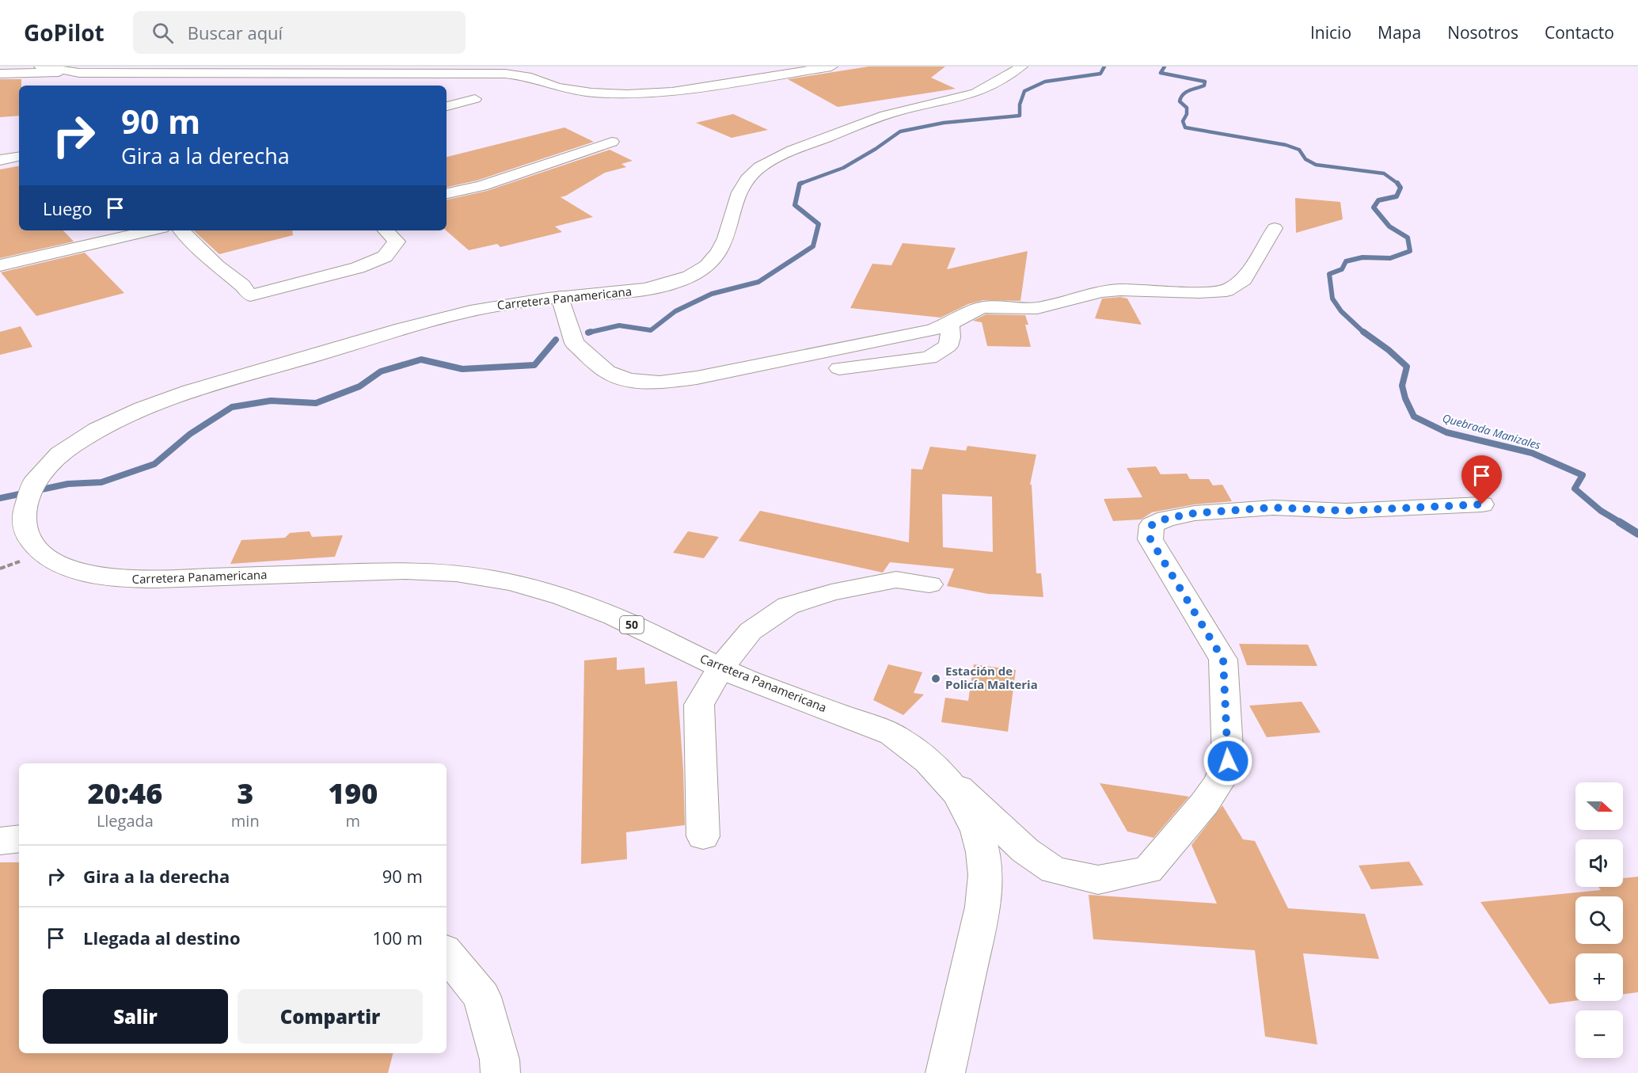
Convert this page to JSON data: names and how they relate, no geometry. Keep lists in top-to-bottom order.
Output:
{
  "streets": {
    "main road": ["Carretera Panamericana", "50"]
  },
  "water": ["Quebrada Manizales"],
  "places": ["Estación de Policía Malteria"],
  "north": "right",
  "page": {
    "header": "GoPilot",
    "search": "Buscar aquí",
    "nav": [
      "Inicio",
      "Mapa",
      "Nosotros",
      "Contacto"
    ],
    "turn": ["90 m", "Gira a la derecha"],
    "then": "Luego",
    "eta": [
      "20:46",
      "Llegada",
      "3",
      "min",
      "190",
      "m"
    ],
    "map_buttons": ["+", "−"],
    "list": [
      {
        "name": "Gira a la derecha",
        "value": "90 m"
      },
      {
        "name": "Llegada al destino",
        "value": "100 m"
      }
    ],
    "buttons": ["Salir", "Compartir"]
  }
}
